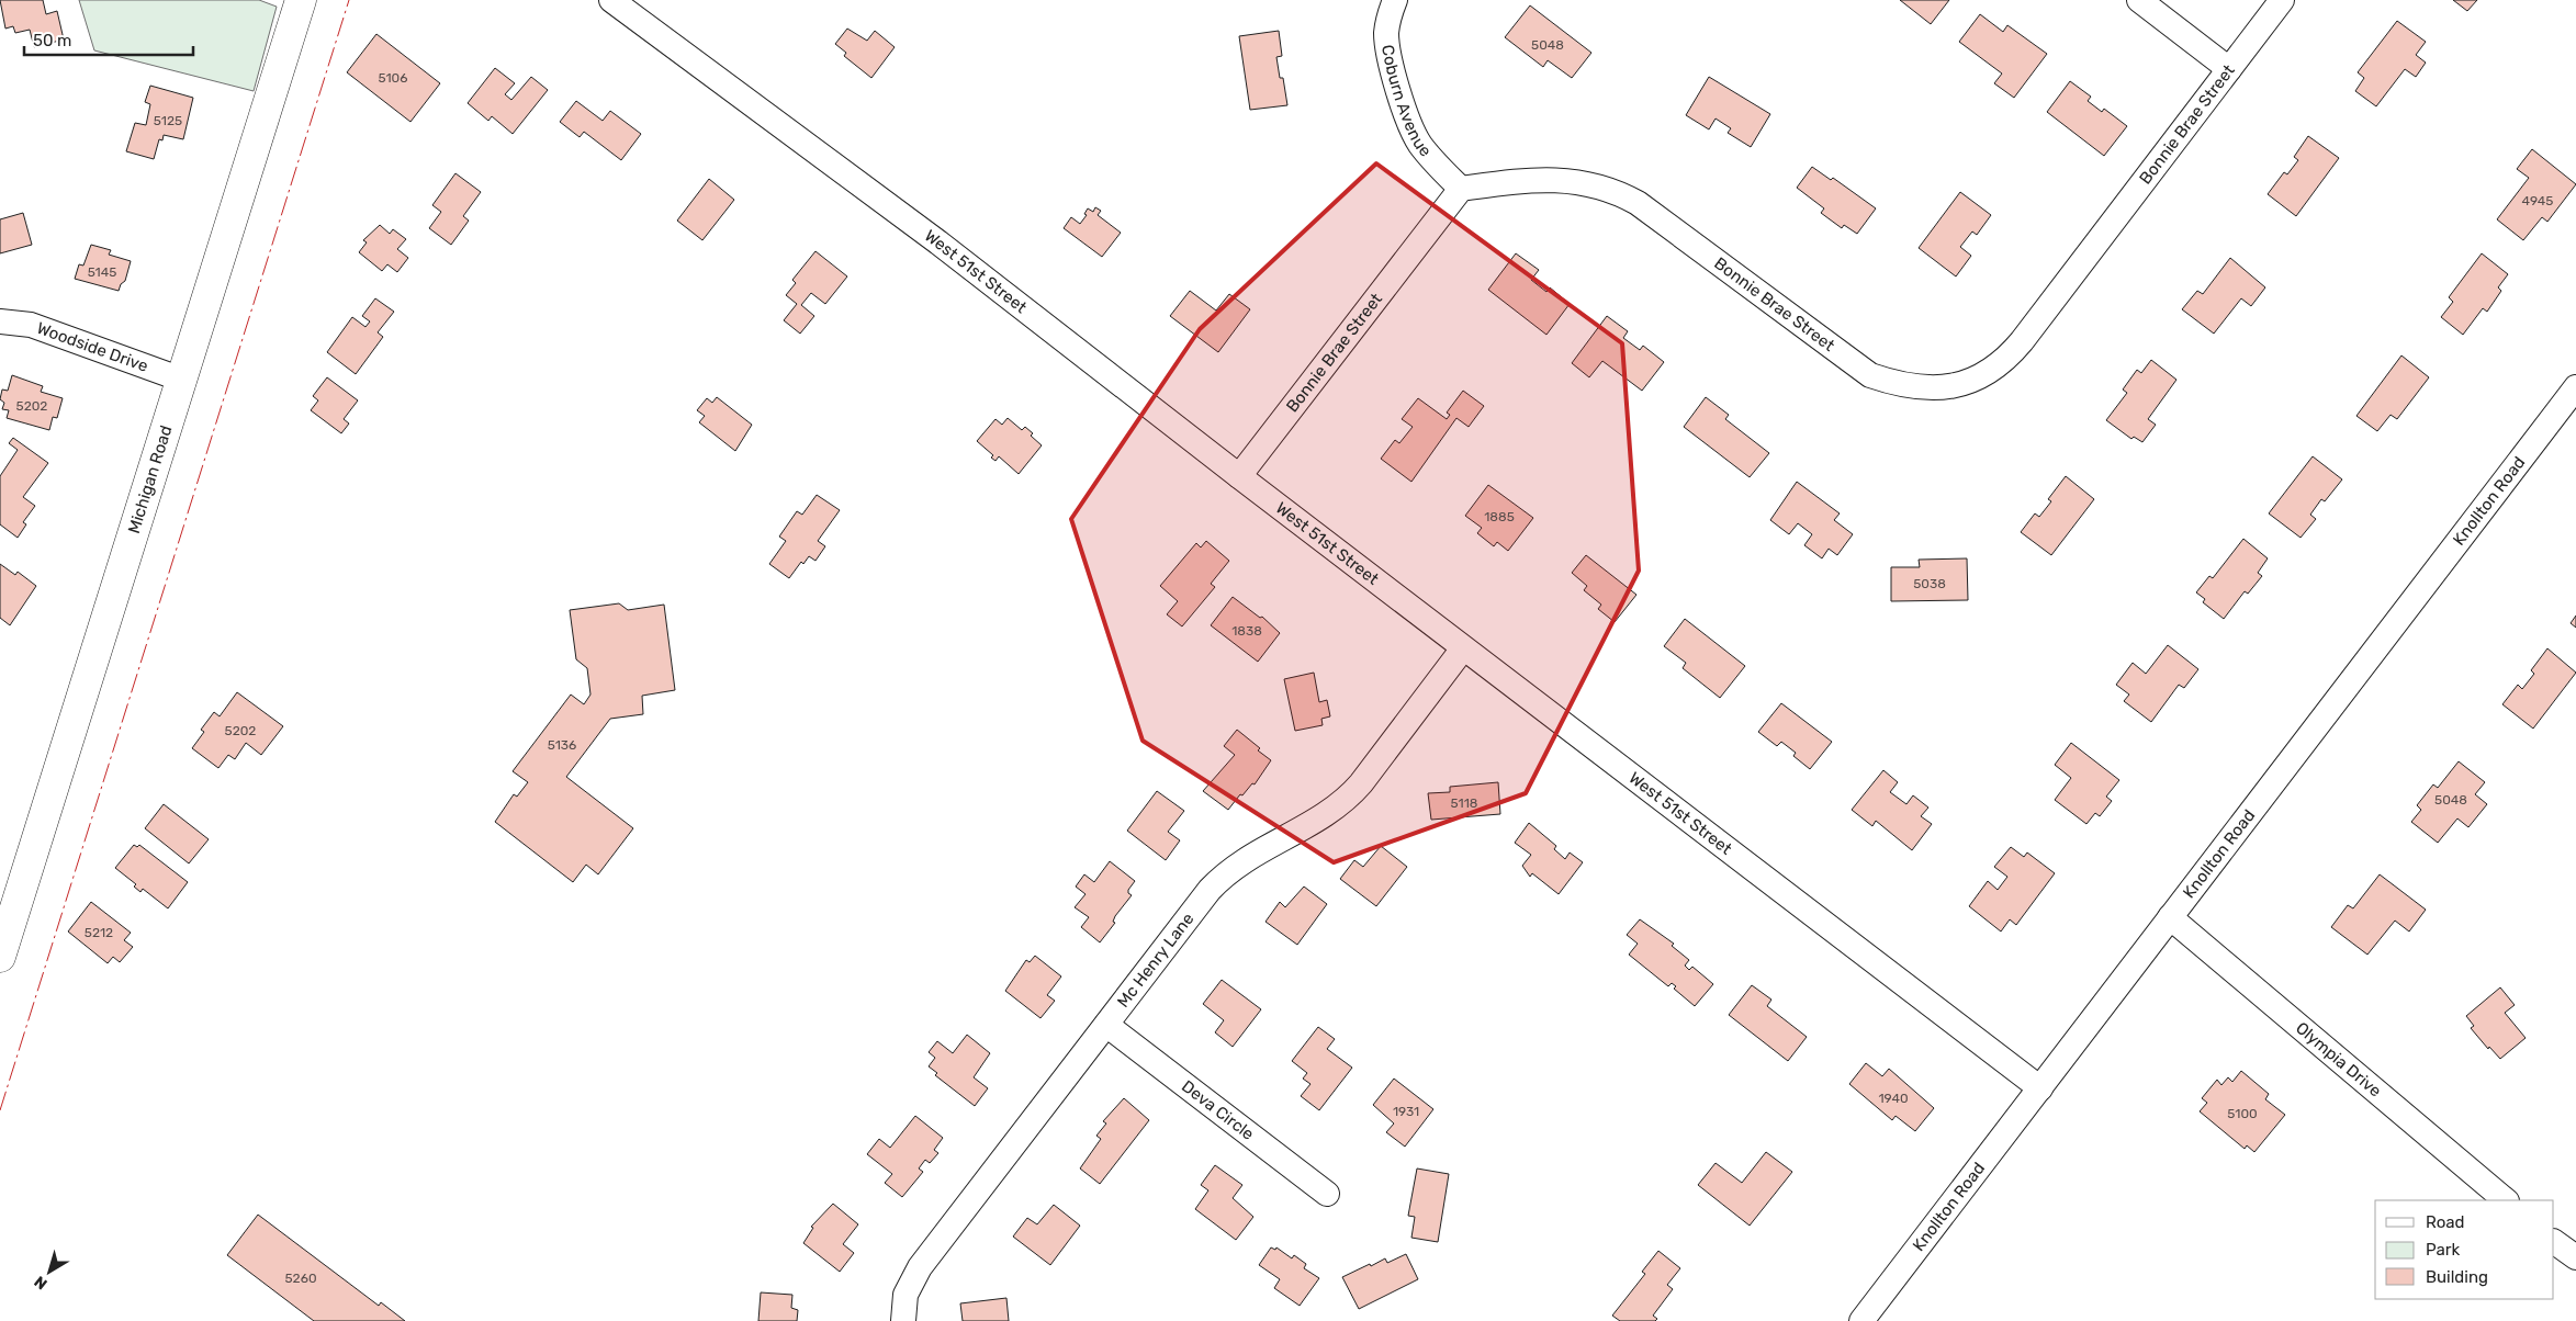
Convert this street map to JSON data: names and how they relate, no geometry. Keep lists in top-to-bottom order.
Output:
{
  "streets": {
    "main road": ["Michigan Road"],
    "street": [
      "Coburn Avenue",
      "Bonnie Brae Street",
      "West 51st Street",
      "Woodside Drive",
      "Knollton Road",
      "Mc Henry Lane",
      "Olympia Drive",
      "Deva Circle"
    ]
  },
  "crossings": [
    ["Coburn Avenue", "Bonnie Brae Street"],
    ["Bonnie Brae Street", "West 51st Street"],
    ["West 51st Street", "Knollton Road"],
    ["West 51st Street", "Mc Henry Lane"],
    ["Woodside Drive", "Michigan Road"],
    ["Knollton Road", "Olympia Drive"],
    ["Mc Henry Lane", "Deva Circle"]
  ],
  "house_numbers": [
    "5048",
    "5106",
    "5125",
    "4945",
    "5145",
    "5202",
    "1885",
    "5038",
    "1838",
    "5202",
    "5136",
    "5048",
    "5118",
    "5212",
    "1940",
    "1931",
    "5100",
    "5260"
  ],
  "legend": ["Road", "Park", "Building"],
  "scale_bar": "50 m",
  "north": "bottom left"
}
